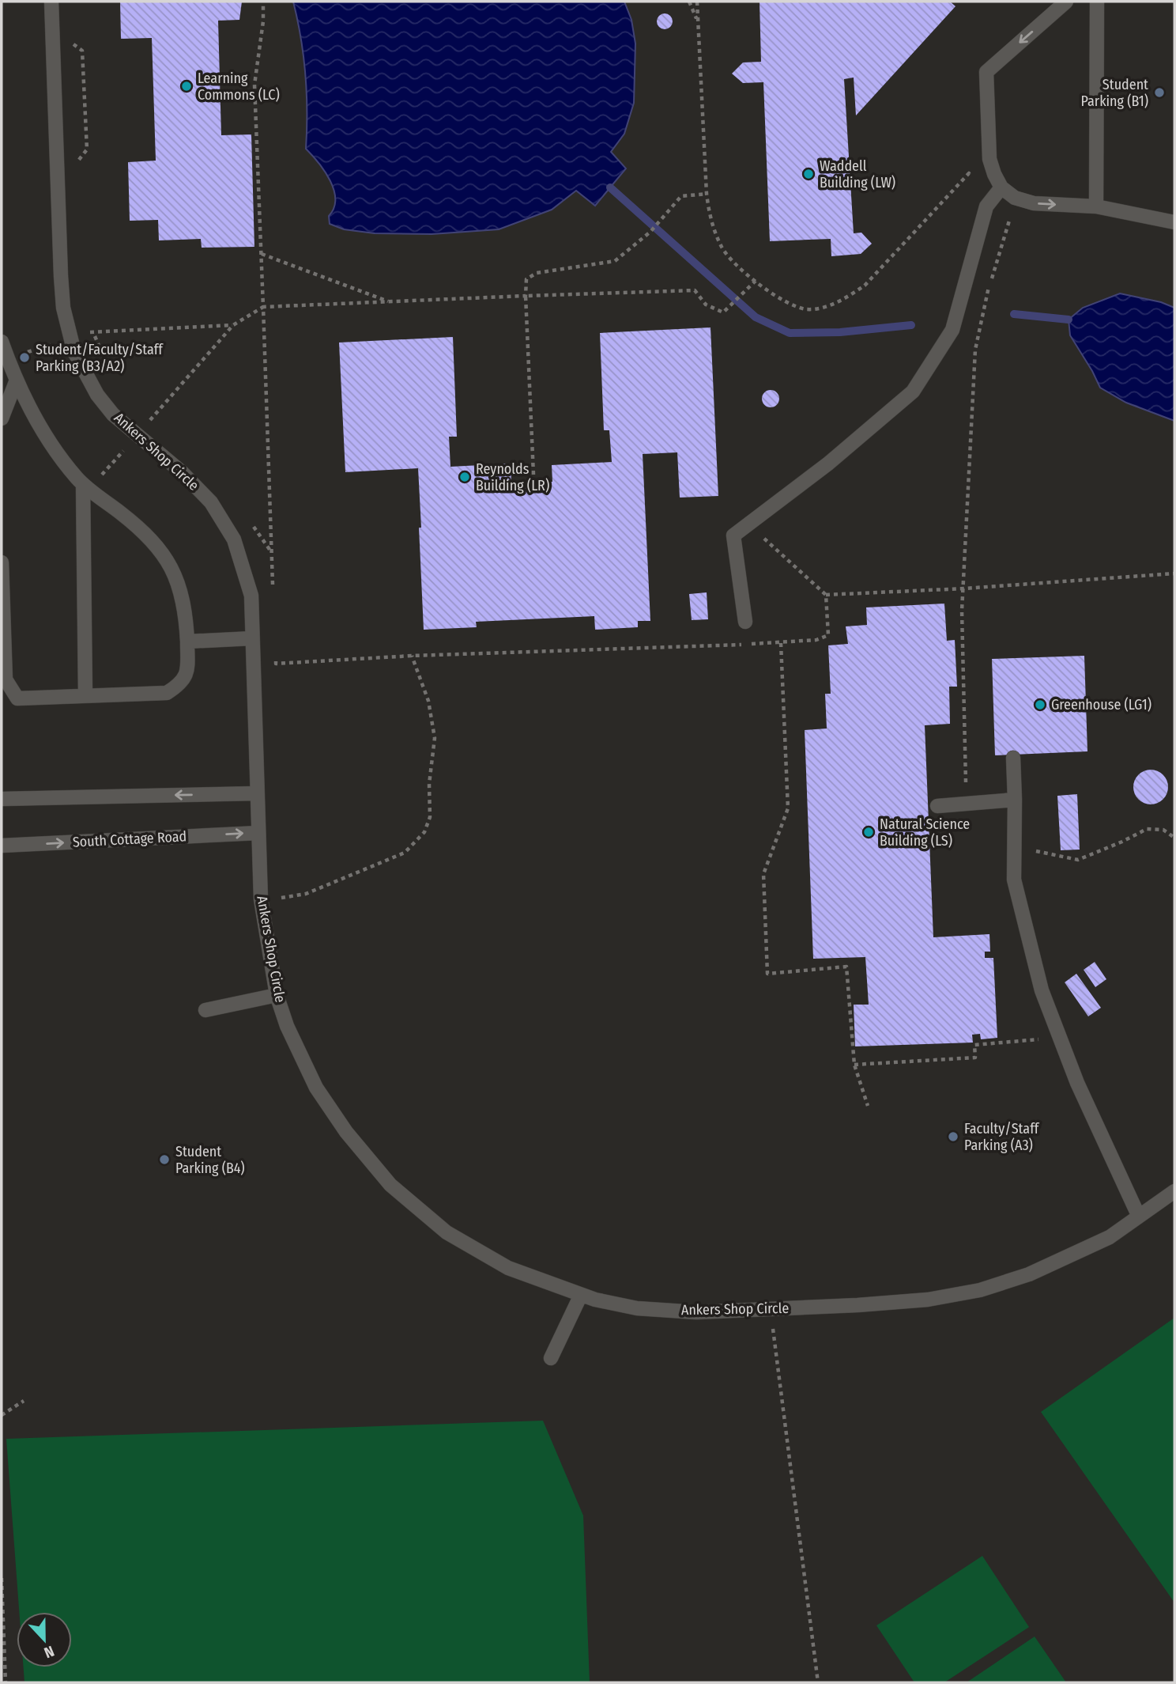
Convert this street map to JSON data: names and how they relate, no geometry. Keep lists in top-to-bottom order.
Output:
{
  "streets": {
    "street": ["Ankers Shop Circle", "South Cottage Road"]
  },
  "crossings": [
    ["Ankers Shop Circle", "South Cottage Road"]
  ],
  "places": [
    "Learning Commons (LC)",
    "Student Parking (B1)",
    "Waddell Building (LW)",
    "Student/Faculty/Staff Parking (B3/A2)",
    "Reynolds Building (LR)",
    "Greenhouse (LG1)",
    "Natural Science Building (LS)",
    "Faculty/Staff Parking (A3)",
    "Student Parking (B4)"
  ],
  "north": "bottom"
}
